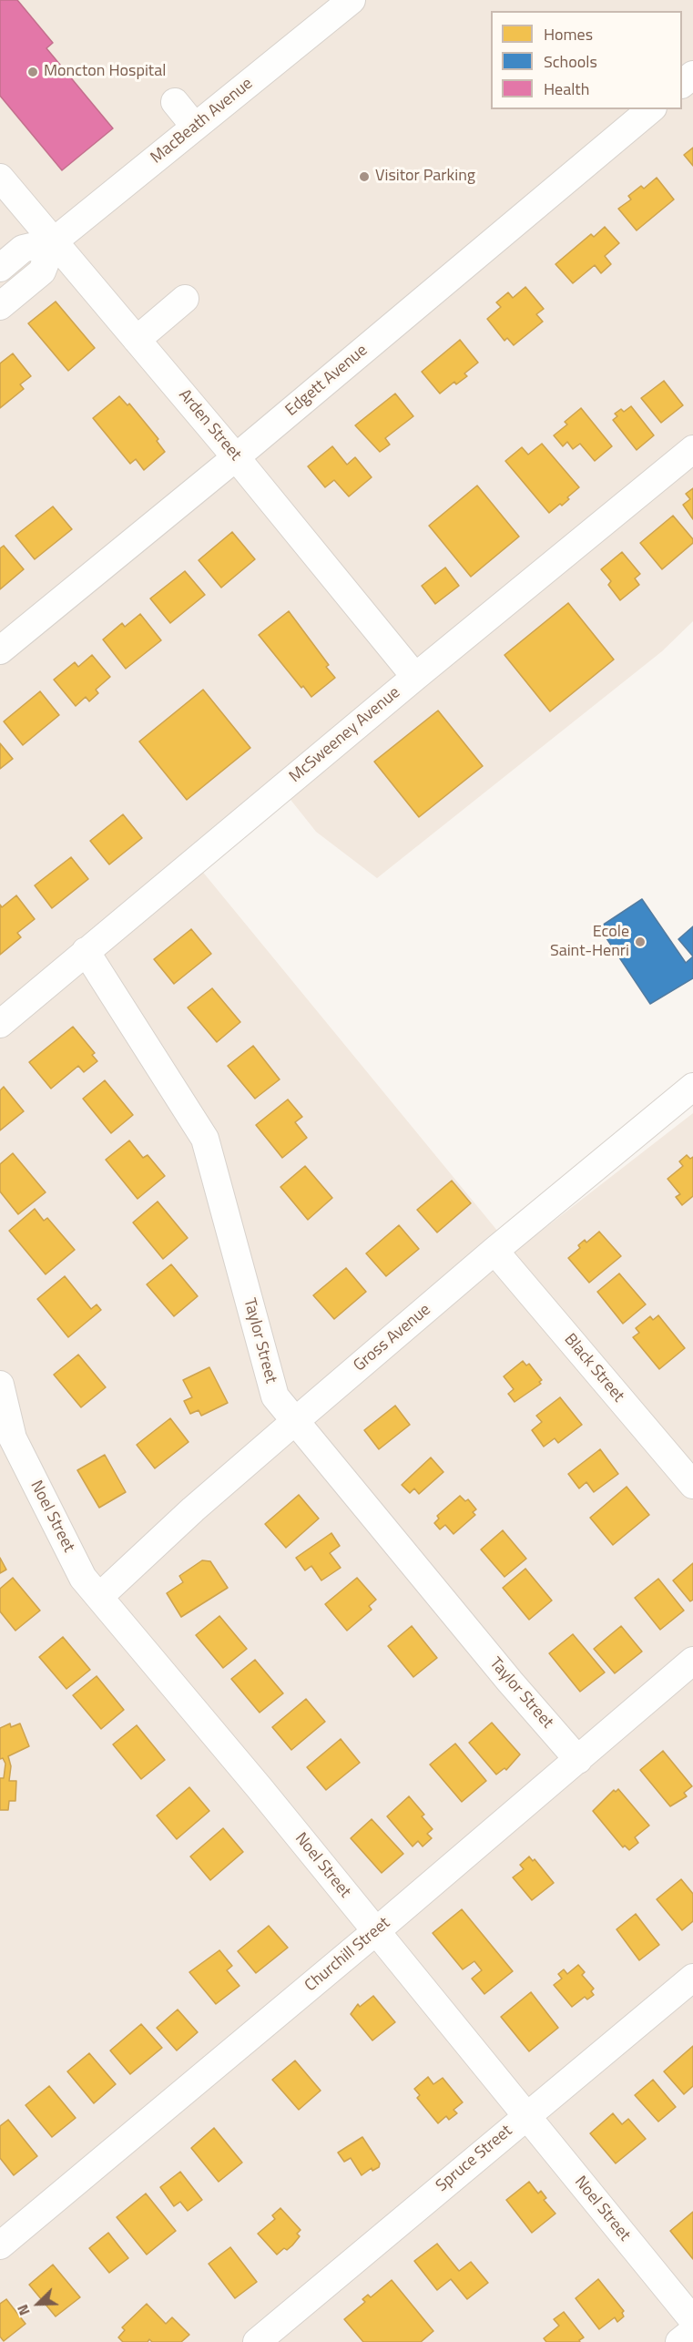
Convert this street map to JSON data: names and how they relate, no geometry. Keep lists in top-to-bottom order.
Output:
{
  "streets": {
    "street": [
      "MacBeath Avenue",
      "Edgett Avenue",
      "Arden Street",
      "McSweeney Avenue",
      "Gross Avenue",
      "Taylor Street",
      "Black Street",
      "Noel Street",
      "Churchill Street",
      "Spruce Street"
    ]
  },
  "crossings": [
    ["MacBeath Avenue", "Arden Street"],
    ["Edgett Avenue", "Arden Street"],
    ["Arden Street", "McSweeney Avenue"],
    ["McSweeney Avenue", "Taylor Street"],
    ["Gross Avenue", "Taylor Street"],
    ["Gross Avenue", "Black Street"],
    ["Gross Avenue", "Noel Street"],
    ["Taylor Street", "Churchill Street"],
    ["Noel Street", "Churchill Street"],
    ["Noel Street", "Spruce Street"]
  ],
  "places": ["Moncton Hospital", "Visitor Parking", "Ecole Saint-Henri"],
  "legend": ["Homes", "Schools", "Health"],
  "north": "bottom left"
}
